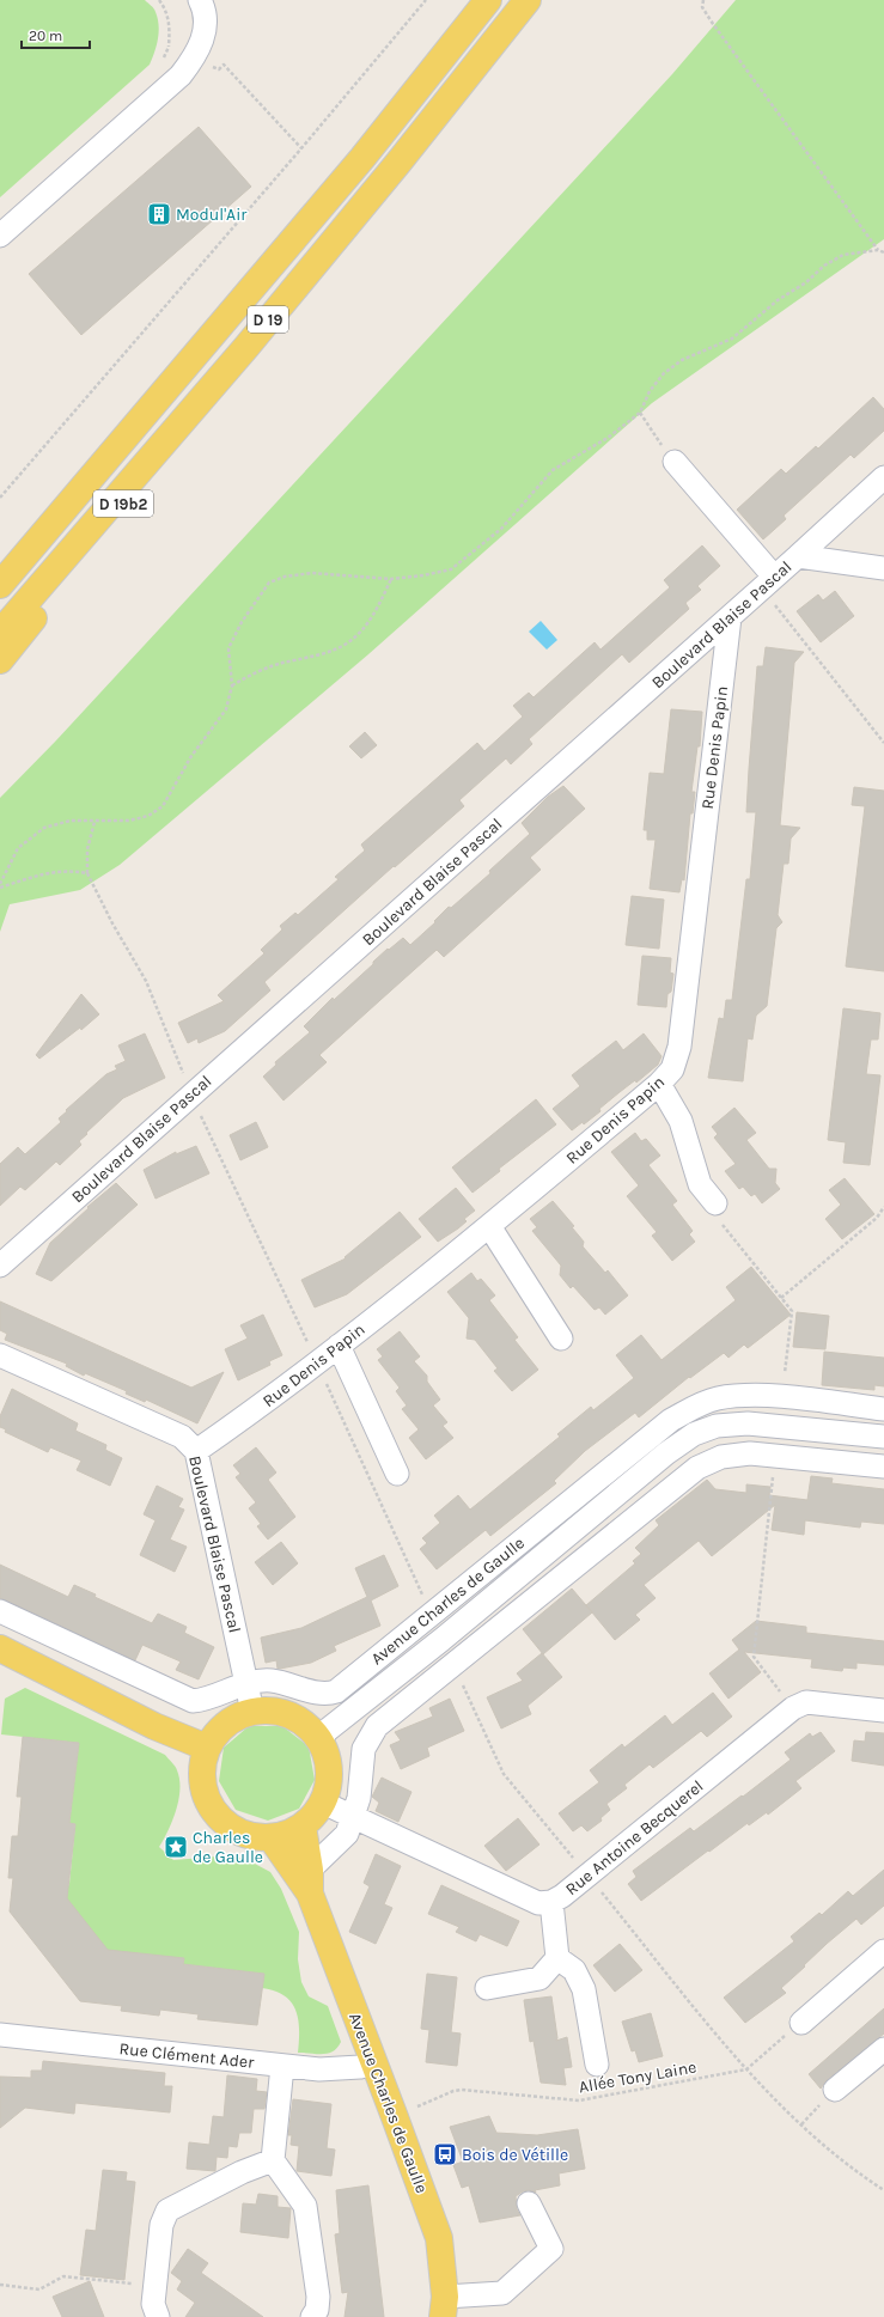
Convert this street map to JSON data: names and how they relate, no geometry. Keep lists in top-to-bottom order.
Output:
{
  "streets": {
    "main road": ["D 19", "D 19b2", "Avenue Charles de Gaulle"],
    "street": [
      "Boulevard Blaise Pascal",
      "Rue Denis Papin",
      "Rue Antoine Becquerel",
      "Rue Clément Ader"
    ],
    "path": ["Allée Tony Laine"]
  },
  "crossings": [
    ["D 19", "D 19b2"],
    ["Boulevard Blaise Pascal", "Rue Denis Papin"],
    ["Boulevard Blaise Pascal", "Avenue Charles de Gaulle"],
    ["Boulevard Blaise Pascal", "Rue Antoine Becquerel"],
    ["Avenue Charles de Gaulle", "Rue Antoine Becquerel"],
    ["Avenue Charles de Gaulle", "Rue Clément Ader"],
    ["Avenue Charles de Gaulle", "Allée Tony Laine"]
  ],
  "places": {
    "building": ["Modul'Air"],
    "place": ["Charles de Gaulle"],
    "bus stop": ["Bois de Vétille"]
  },
  "scale_bar": "20 m"
}
